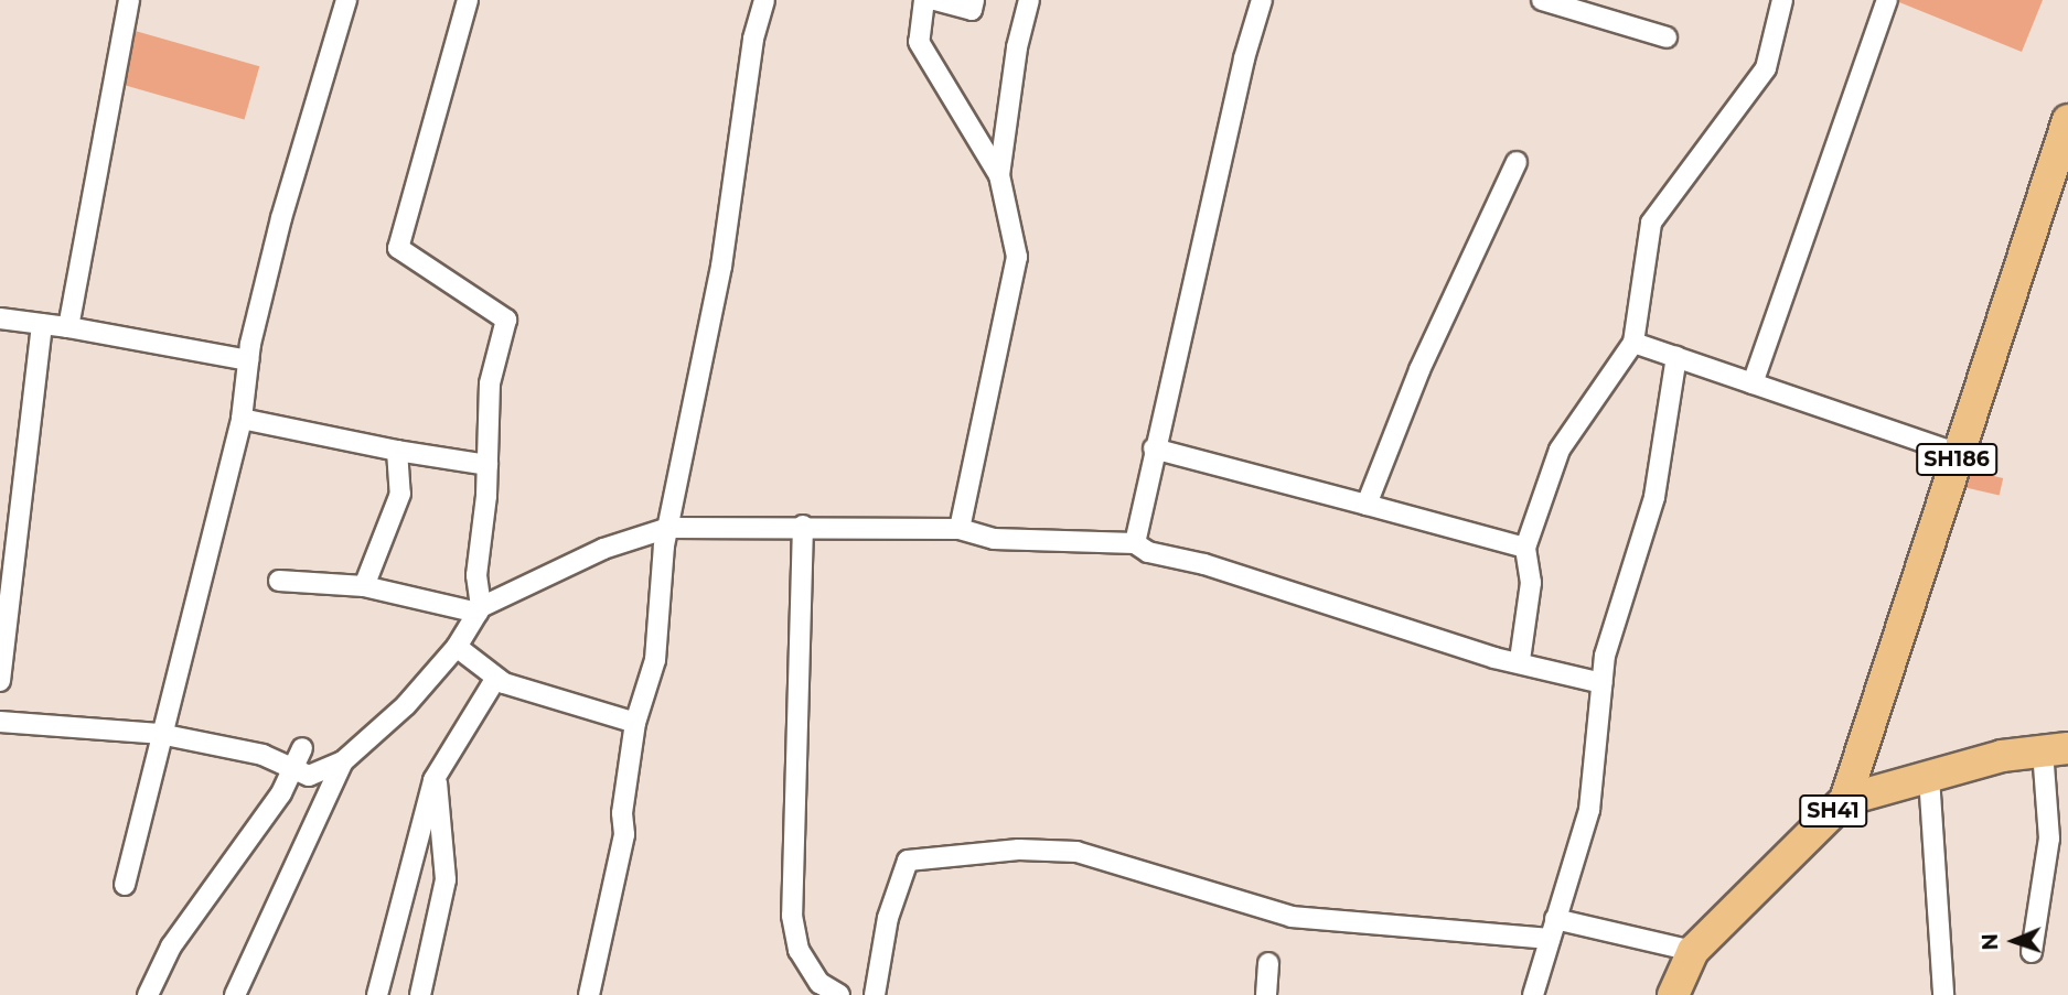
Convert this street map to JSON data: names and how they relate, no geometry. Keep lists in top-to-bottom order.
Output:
{
  "streets": {
    "main road": ["SH186", "SH41"]
  },
  "crossings": [
    ["SH186", "SH41"]
  ],
  "north": "left"
}
